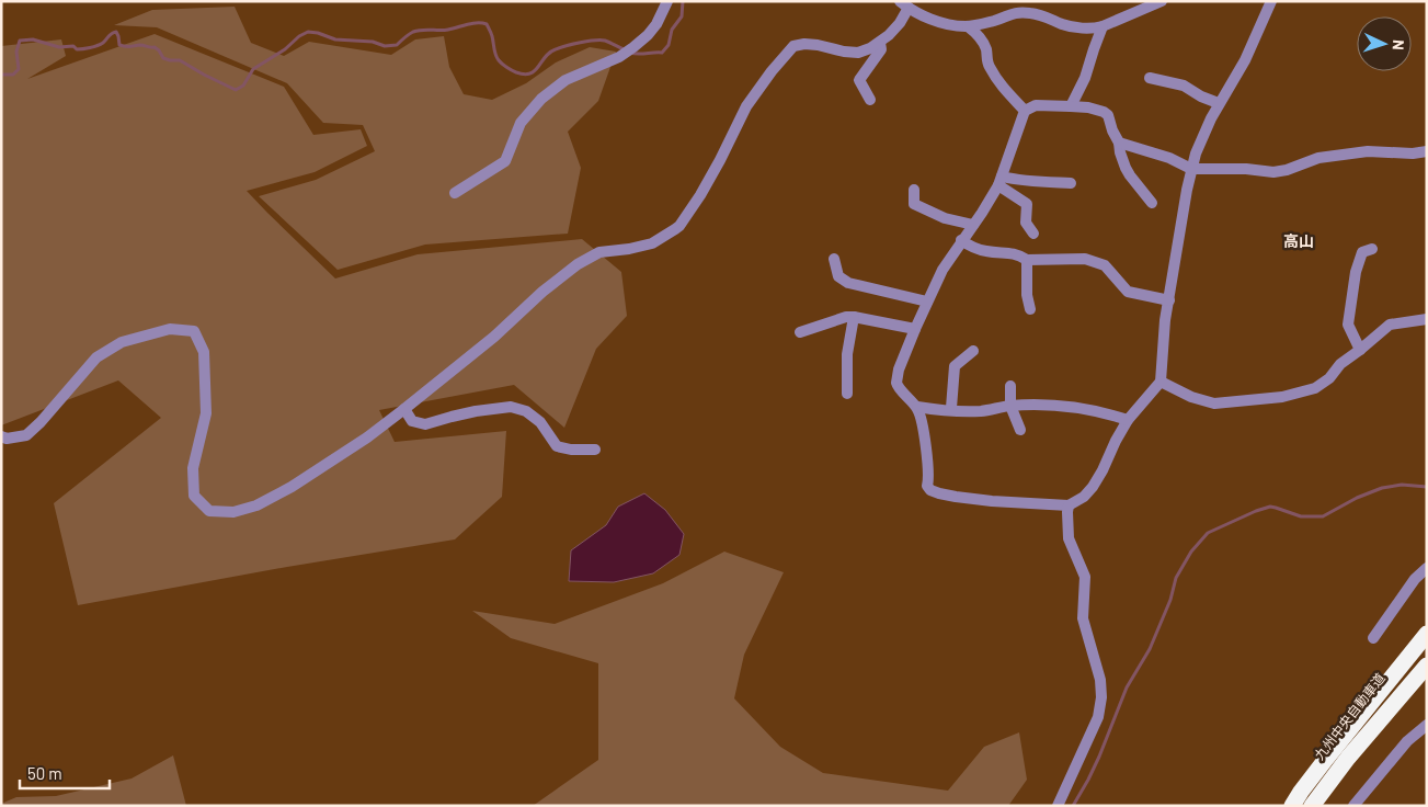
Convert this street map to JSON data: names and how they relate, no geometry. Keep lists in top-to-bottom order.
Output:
{
  "streets": {
    "highway": ["九州中央自動車道"]
  },
  "districts": ["高山"],
  "scale_bar": "50 m",
  "north": "right"
}
